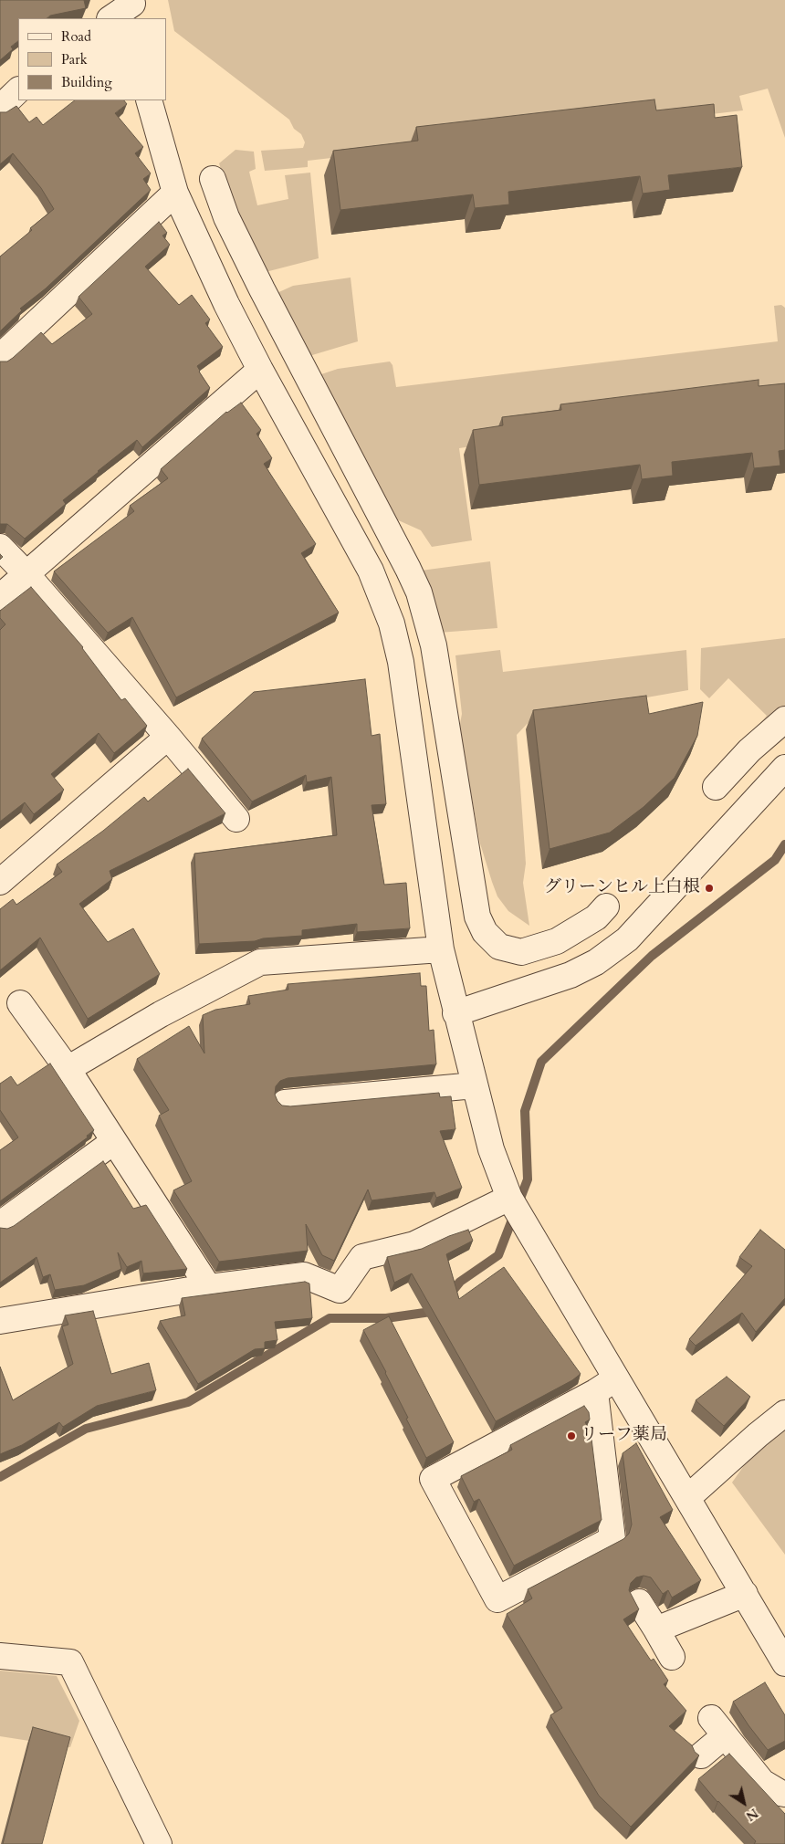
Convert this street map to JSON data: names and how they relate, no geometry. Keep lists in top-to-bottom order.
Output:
{
  "places": ["グリーンヒル上白根", "リーフ薬局"],
  "legend": ["Road", "Park", "Building"],
  "north": "bottom right"
}
